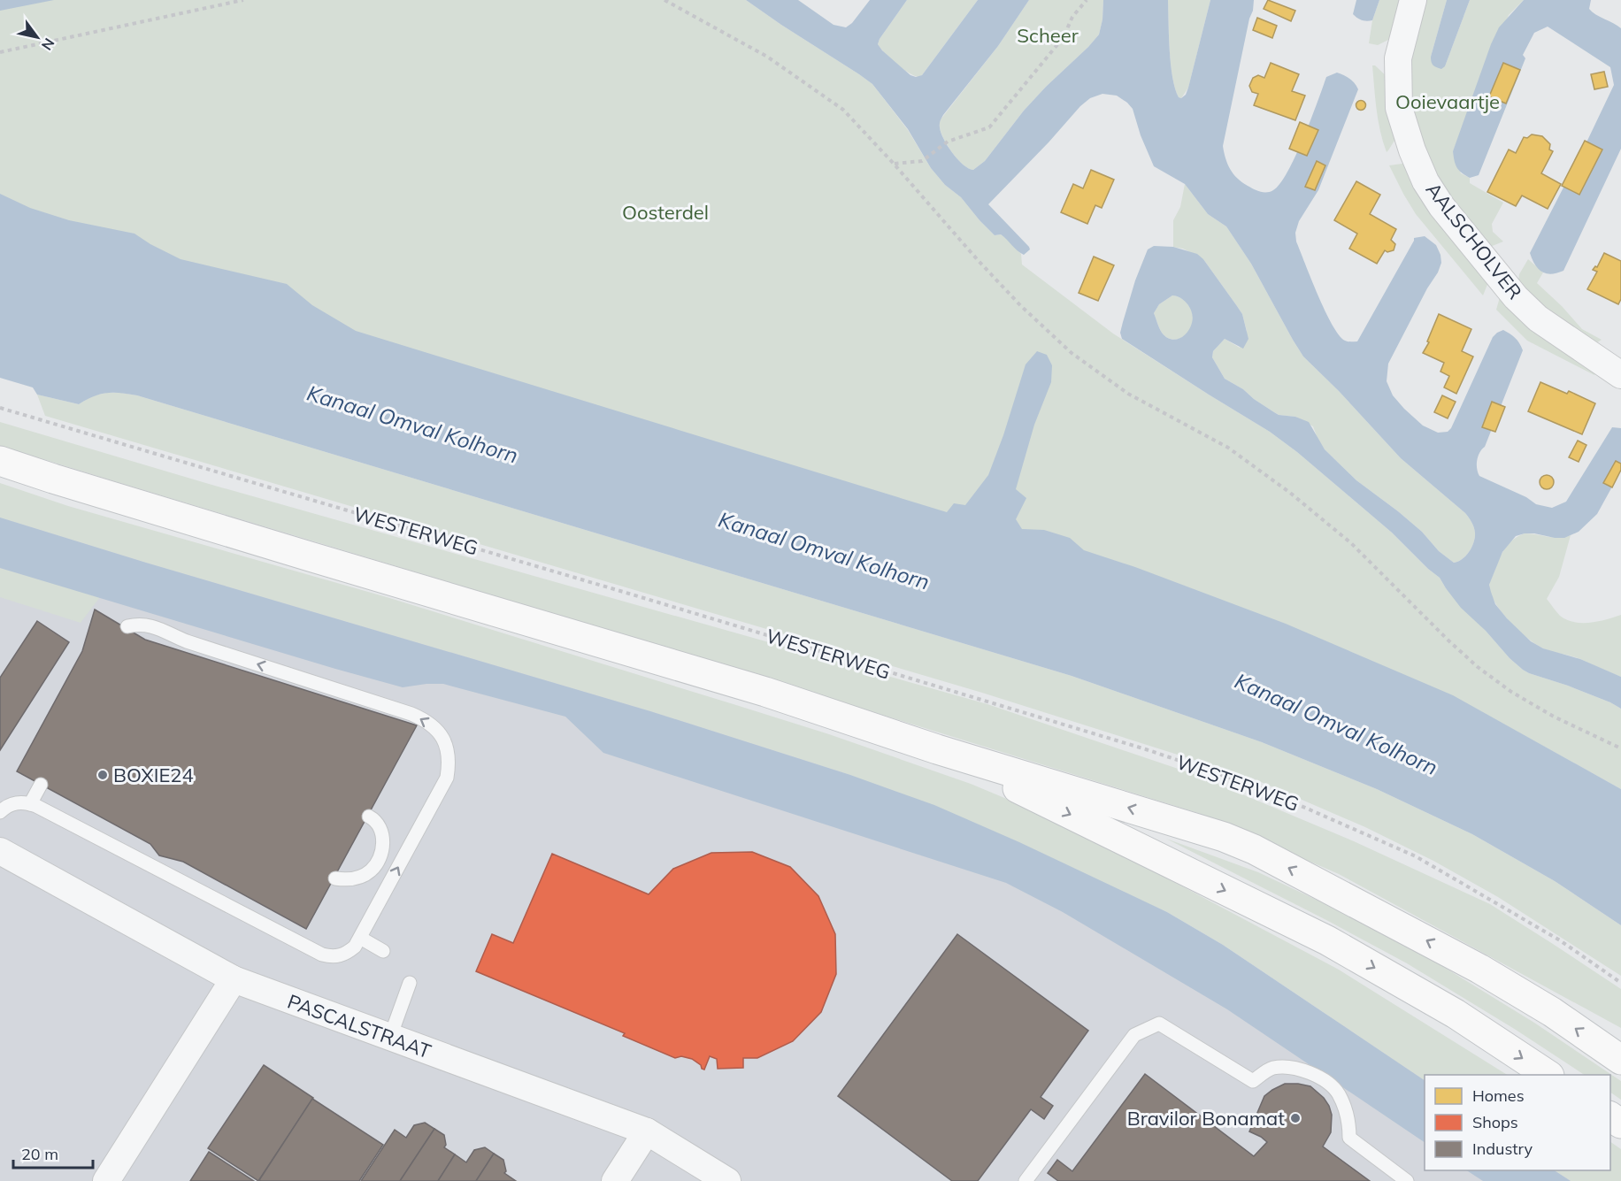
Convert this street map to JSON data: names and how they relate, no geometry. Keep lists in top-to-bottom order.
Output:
{
  "streets": {
    "street": ["AALSCHOLVER", "PASCALSTRAAT"],
    "path": ["WESTERWEG"]
  },
  "water": ["Kanaal Omval Kolhorn"],
  "parks": ["Scheer", "Ooievaartje", "Oosterdel"],
  "places": ["BOXIE24", "Bravilor Bonamat"],
  "legend": ["Homes", "Shops", "Industry"],
  "scale_bar": "20 m",
  "north": "bottom right"
}
